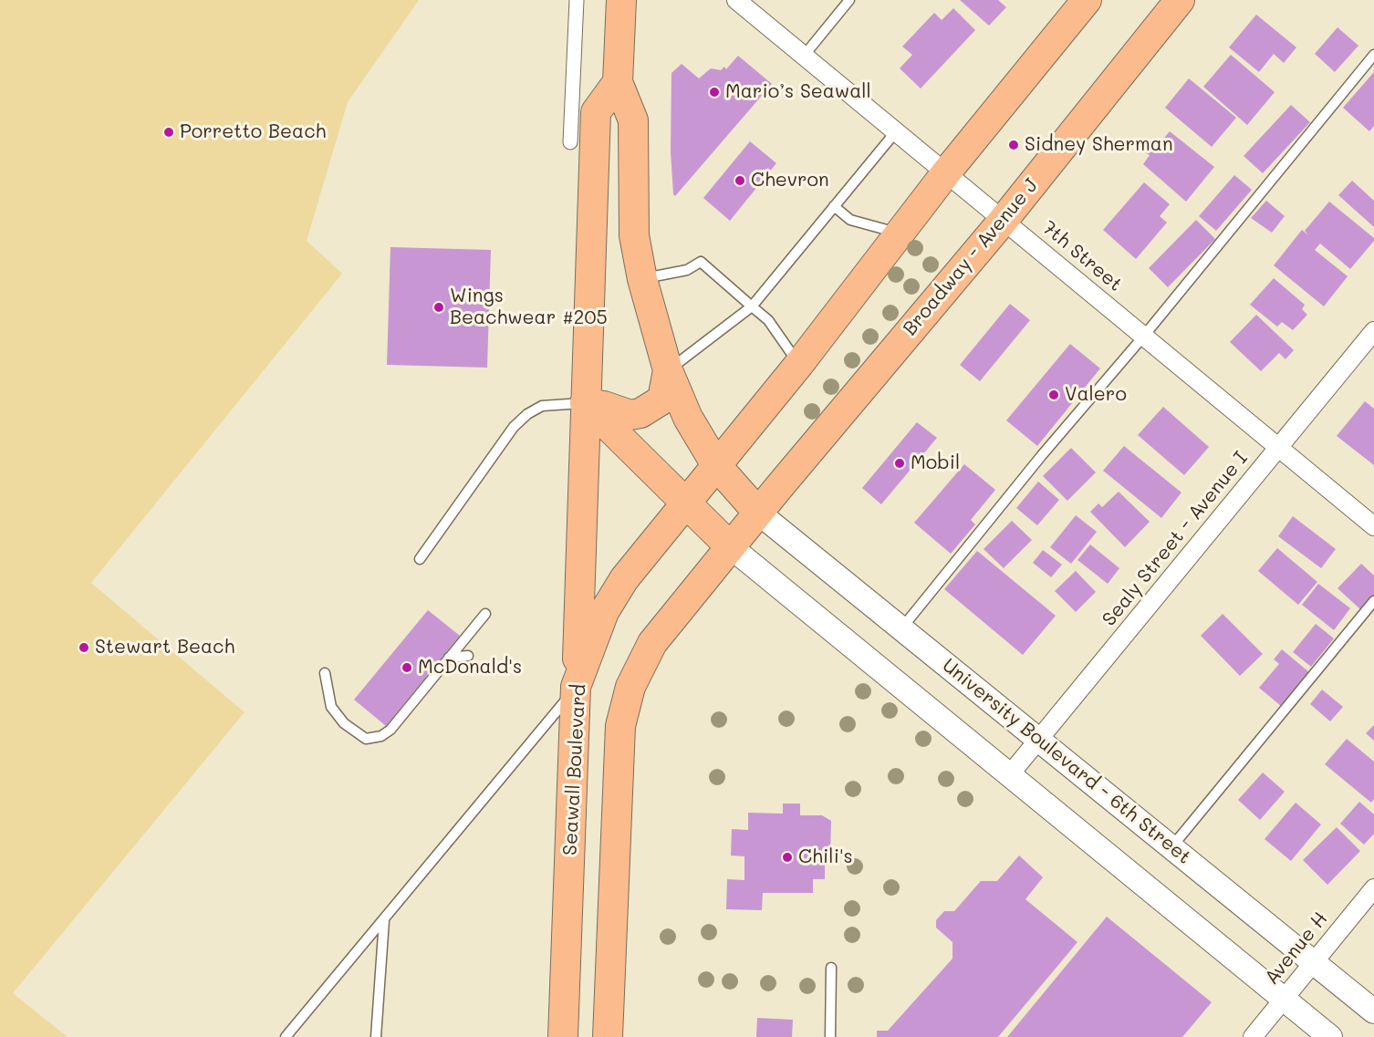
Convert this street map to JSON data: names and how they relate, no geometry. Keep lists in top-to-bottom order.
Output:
{
  "streets": {
    "main road": ["Broadway - Avenue J", "Seawall Boulevard"],
    "street": [
      "7th Street",
      "Sealy Street - Avenue I",
      "University Boulevard - 6th Street",
      "Avenue H"
    ]
  },
  "crossings": [
    ["7th Street", "Broadway - Avenue J"],
    ["7th Street", "Sealy Street - Avenue I"],
    ["Broadway - Avenue J", "University Boulevard - 6th Street"],
    ["Sealy Street - Avenue I", "University Boulevard - 6th Street"],
    ["University Boulevard - 6th Street", "Avenue H"]
  ],
  "places": [
    "Mario’s Seawall",
    "Porretto Beach",
    "Sidney Sherman",
    "Chevron",
    "Wings Beachwear #205",
    "Valero",
    "Mobil",
    "Stewart Beach",
    "McDonald's",
    "Chili's"
  ]
}
